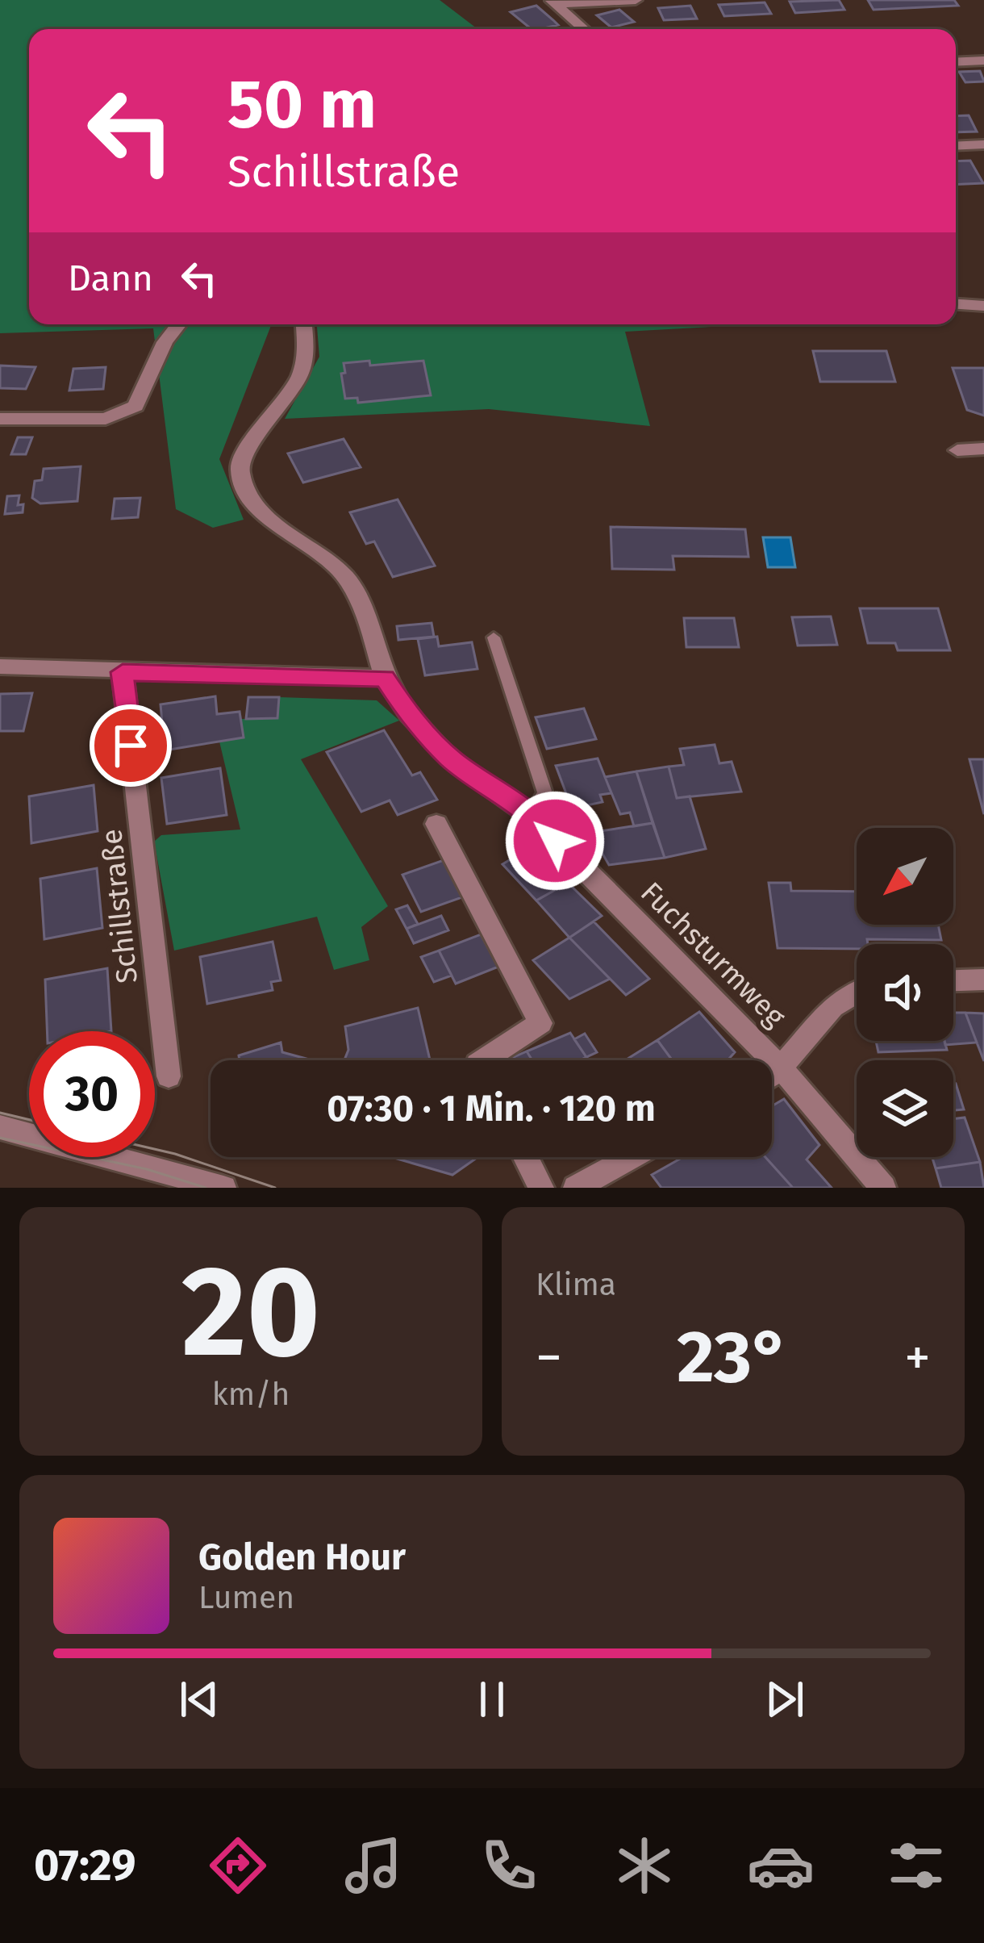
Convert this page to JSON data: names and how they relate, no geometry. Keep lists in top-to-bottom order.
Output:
{
  "streets": {
    "street": ["Schillstraße", "Fuchsturmweg"]
  },
  "north": "bottom left",
  "page": {
    "turn": ["50 m", "Schillstraße"],
    "then": "Dann",
    "limit": "30",
    "trip": "07:30 · 1 Min. · 120 m",
    "tile": [
      ["20", "km/h"],
      "Klima"
    ],
    "heat": ["−", "23°", "+"],
    "song": ["Golden Hour", "Lumen"],
    "tabs": "07:29"
  }
}
